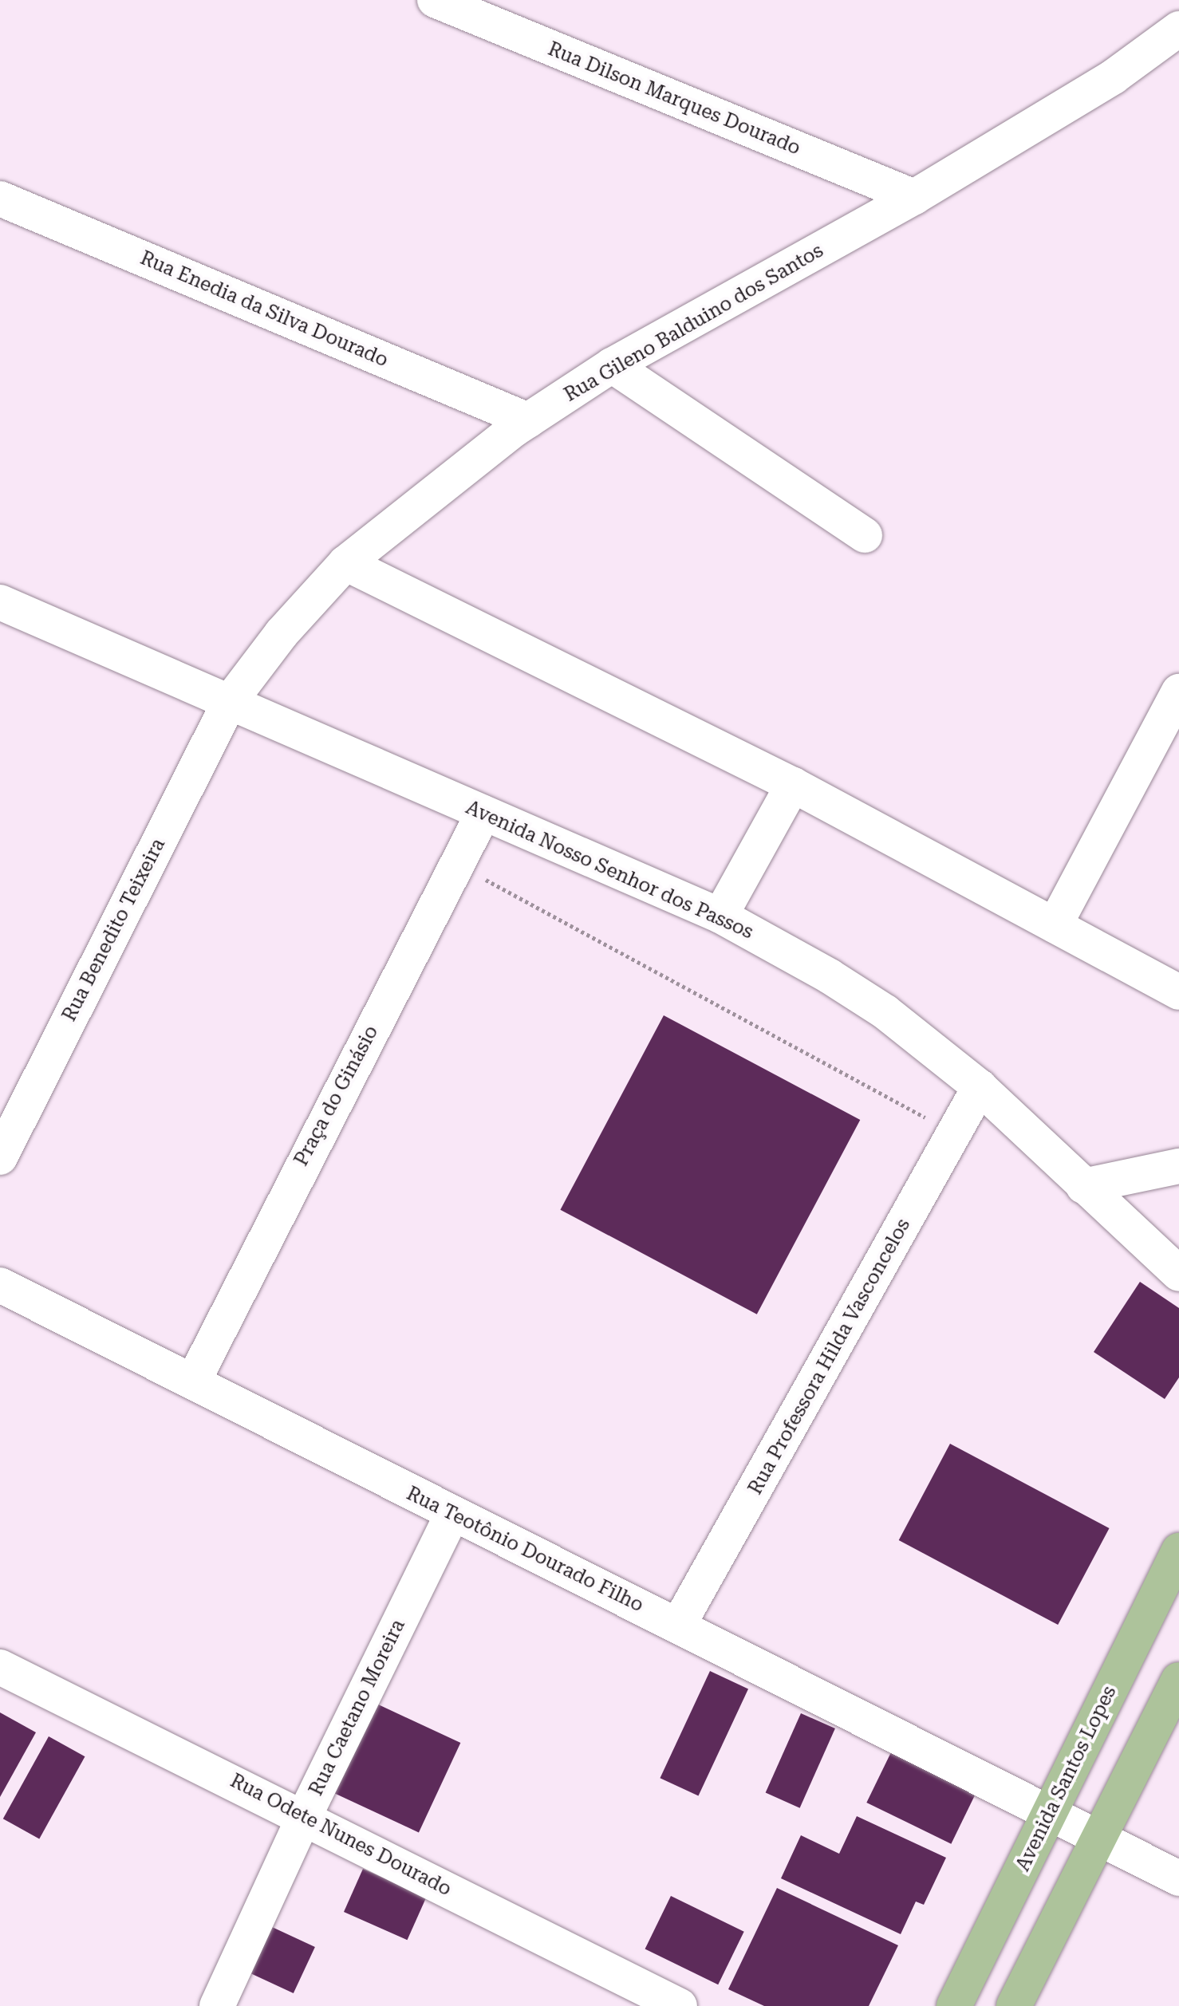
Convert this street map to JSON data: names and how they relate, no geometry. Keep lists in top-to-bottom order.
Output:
{
  "streets": {
    "main road": ["Avenida Santos Lopes"],
    "street": [
      "Rua Dilson Marques Dourado",
      "Rua Enedia da Silva Dourado",
      "Rua Gileno Balduino dos Santos",
      "Avenida Nosso Senhor dos Passos",
      "Rua Benedito Teixeira",
      "Praça do Ginásio",
      "Rua Professora Hilda Vasconcelos",
      "Rua Teotônio Dourado Filho",
      "Rua Caetano Moreira",
      "Rua Odete Nunes Dourado"
    ]
  },
  "crossings": [
    ["Rua Dilson Marques Dourado", "Rua Gileno Balduino dos Santos"],
    ["Rua Enedia da Silva Dourado", "Rua Gileno Balduino dos Santos"],
    ["Rua Gileno Balduino dos Santos", "Avenida Nosso Senhor dos Passos"],
    ["Rua Gileno Balduino dos Santos", "Rua Benedito Teixeira"],
    ["Avenida Nosso Senhor dos Passos", "Rua Benedito Teixeira"],
    ["Avenida Nosso Senhor dos Passos", "Praça do Ginásio"],
    ["Avenida Nosso Senhor dos Passos", "Rua Professora Hilda Vasconcelos"],
    ["Praça do Ginásio", "Rua Teotônio Dourado Filho"],
    ["Rua Professora Hilda Vasconcelos", "Rua Teotônio Dourado Filho"],
    ["Rua Teotônio Dourado Filho", "Rua Caetano Moreira"],
    ["Rua Teotônio Dourado Filho", "Avenida Santos Lopes"],
    ["Rua Caetano Moreira", "Rua Odete Nunes Dourado"]
  ]
}
